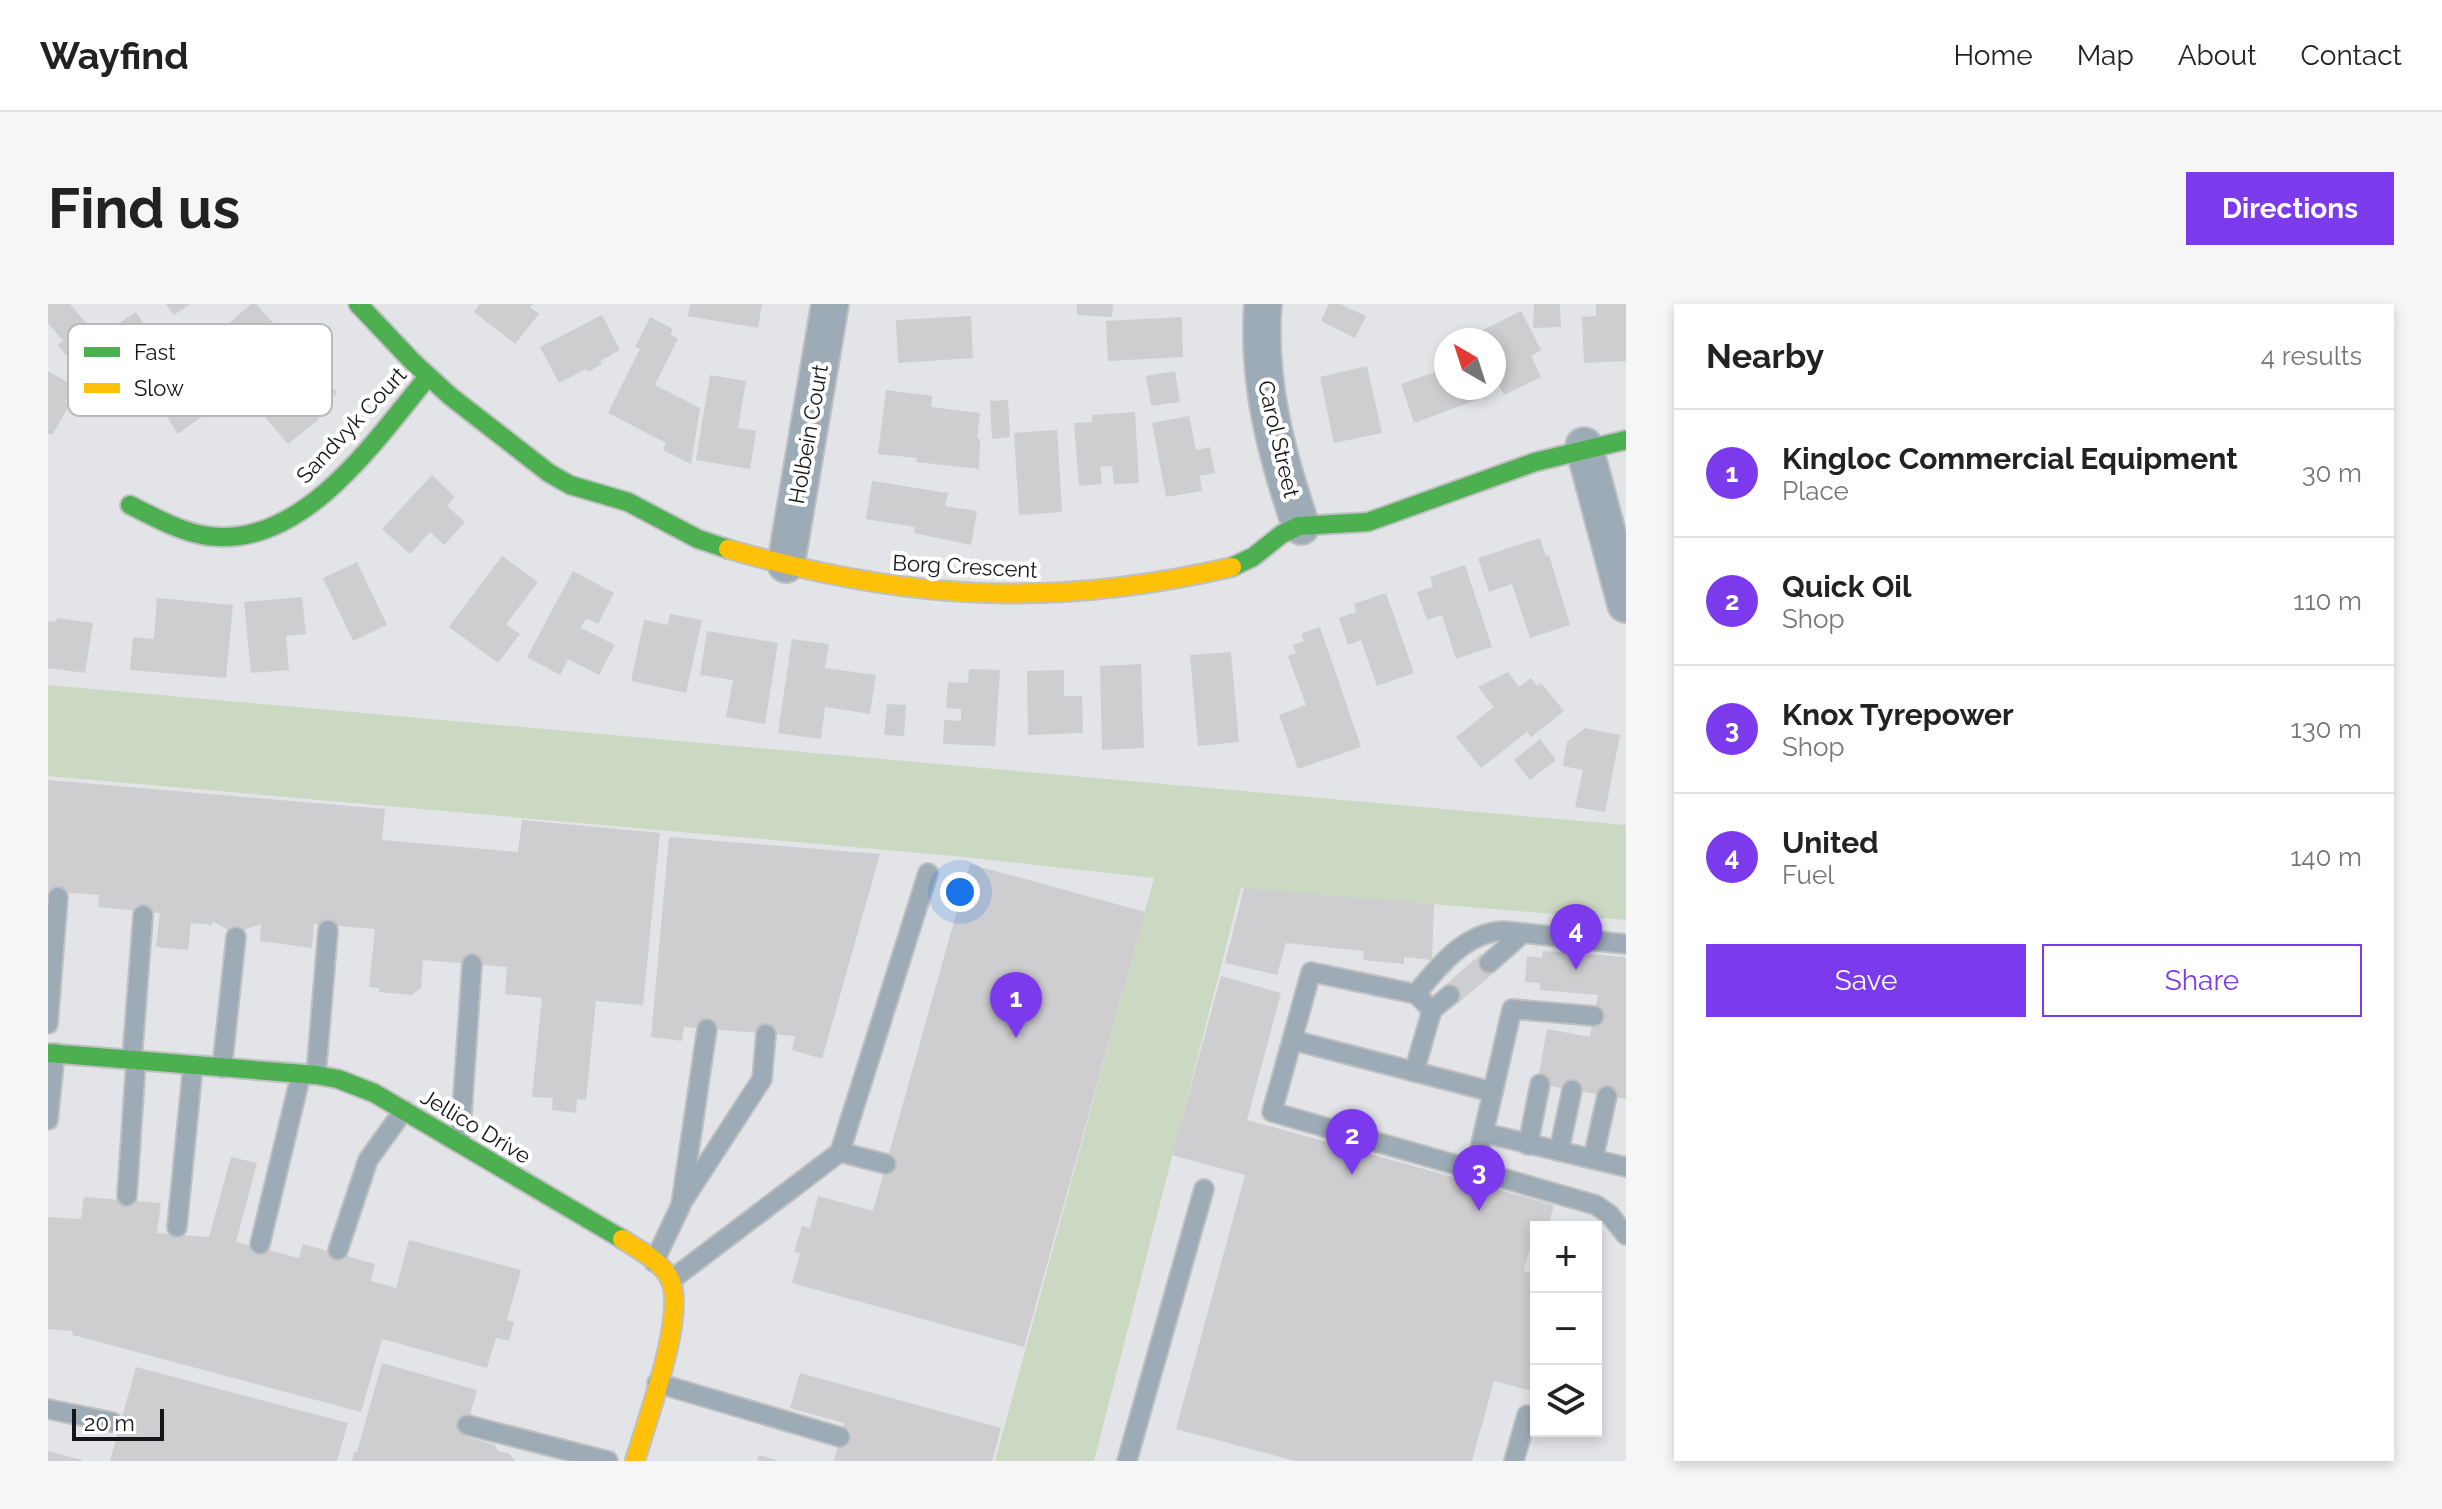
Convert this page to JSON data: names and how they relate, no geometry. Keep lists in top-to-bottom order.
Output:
{
  "streets": {
    "street": [
      "Sandvyk Court",
      "Holbein Court",
      "Carol Street",
      "Borg Crescent",
      "Jellico Drive"
    ]
  },
  "crossings": [
    ["Sandvyk Court", "Borg Crescent"],
    ["Holbein Court", "Borg Crescent"],
    ["Carol Street", "Borg Crescent"]
  ],
  "legend": ["Fast", "Slow"],
  "scale_bar": "20 m",
  "north": "top left",
  "page": {
    "header": "Wayfind",
    "nav": [
      "Home",
      "Map",
      "About",
      "Contact"
    ],
    "buttons": [
      "Directions",
      ["Save", "Share"]
    ],
    "title": "Find us",
    "heading": ["Nearby", "4 results"],
    "list": [
      {
        "mark": "1",
        "name": "Kingloc Commercial Equipment",
        "note": "Place",
        "value": "30 m"
      },
      {
        "mark": "2",
        "name": "Quick Oil",
        "note": "Shop",
        "value": "110 m"
      },
      {
        "mark": "3",
        "name": "Knox Tyrepower",
        "note": "Shop",
        "value": "130 m"
      },
      {
        "mark": "4",
        "name": "United",
        "note": "Fuel",
        "value": "140 m"
      }
    ],
    "pins": [
      "4",
      "1",
      "2",
      "3"
    ],
    "map_buttons": ["+", "−"],
    "scale": "20 m"
  }
}
